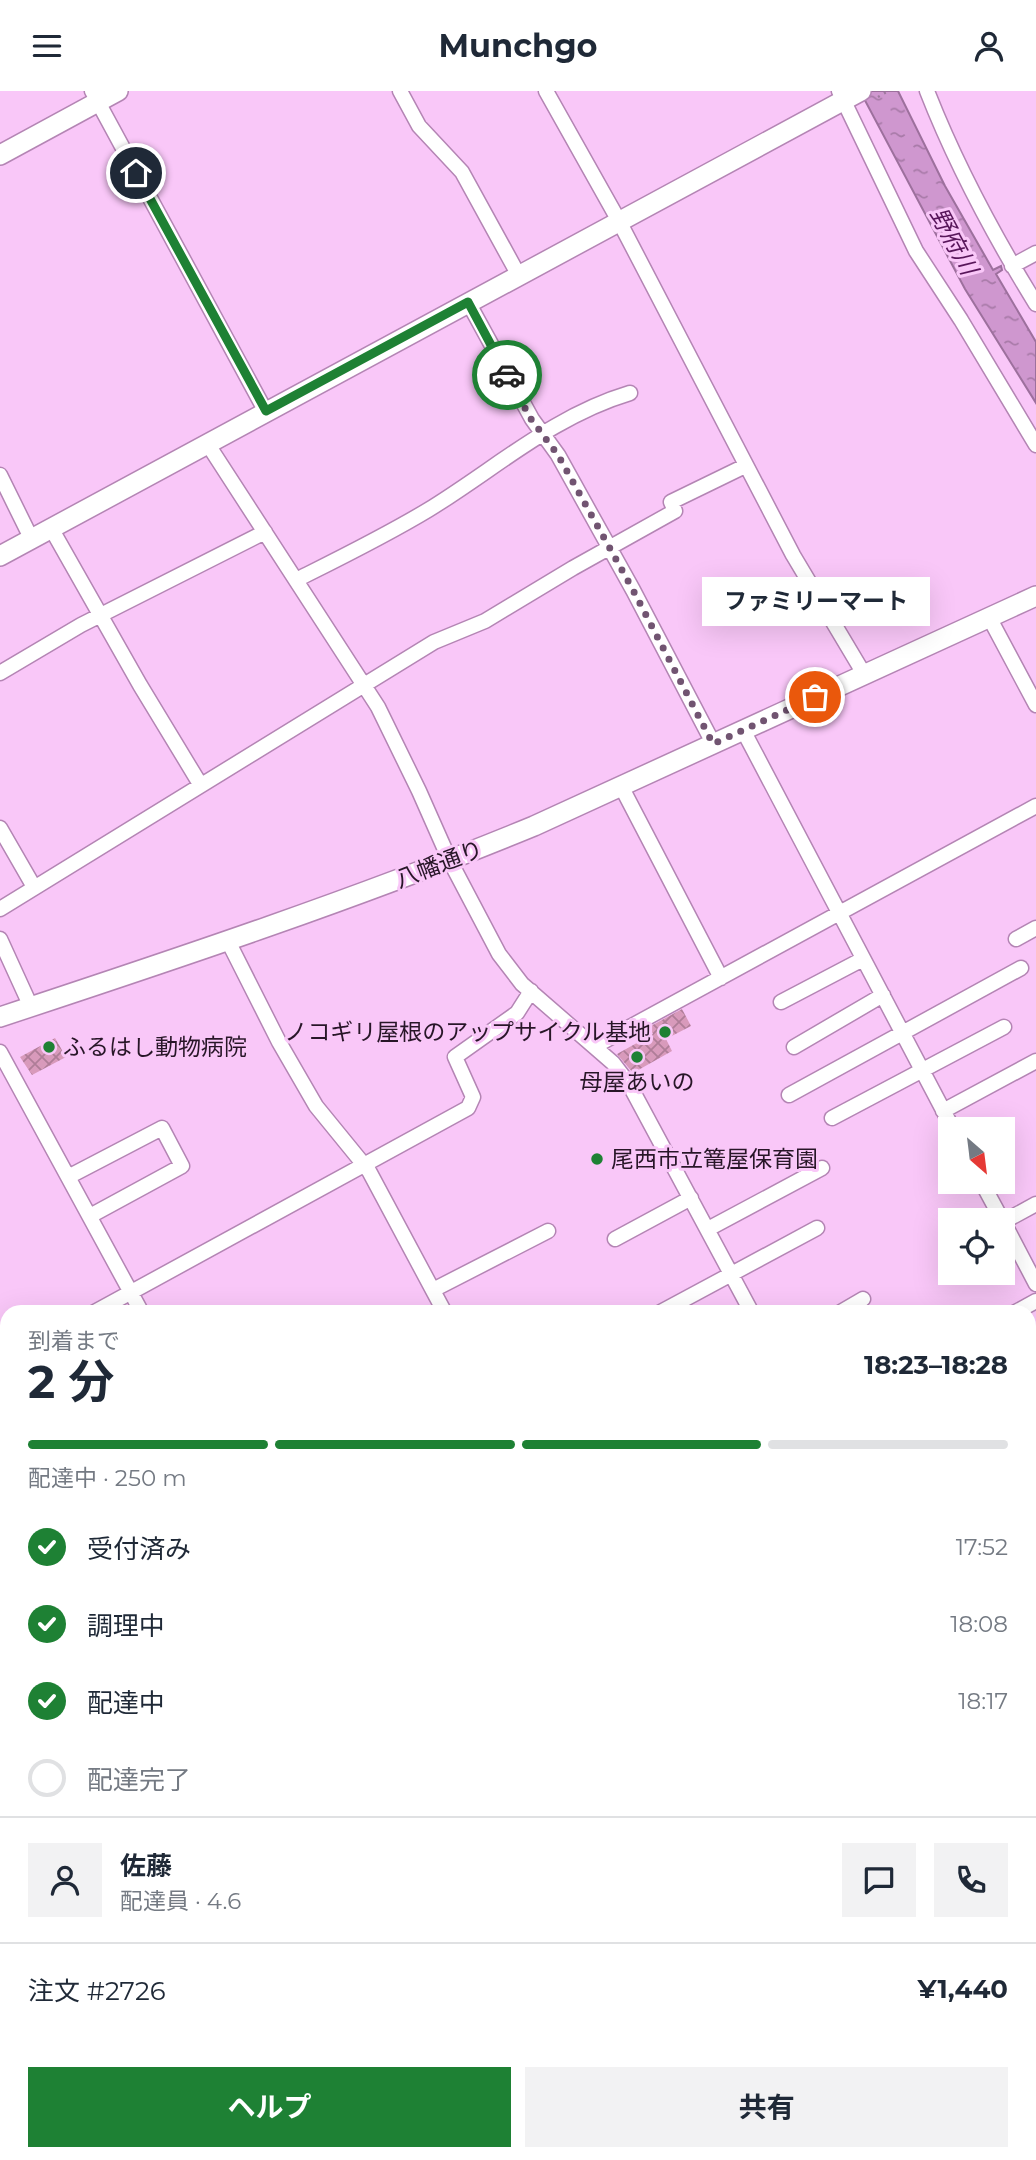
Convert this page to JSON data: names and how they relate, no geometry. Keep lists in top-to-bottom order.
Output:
{
  "streets": {
    "street": ["八幡通り"]
  },
  "water": ["野府川"],
  "places": [
    "ファミリーマート",
    "ノコギリ屋根のアップサイクル基地",
    "ふるはし動物病院",
    "母屋あいの",
    "尾西市立篭屋保育園"
  ],
  "north": "bottom right",
  "page": {
    "header": "Munchgo",
    "bubble": "ファミリーマート",
    "heading": ["2 分", "到着まで", "18:23–18:28"],
    "panel": [
      "佐藤",
      "配達員 · 4.6",
      "注文 #2726",
      "¥1,440"
    ],
    "bar": "配達中 · 250 m",
    "list": [
      ["受付済み", "17:52"],
      ["調理中", "18:08"],
      ["配達中", "18:17"],
      "配達完了"
    ],
    "buttons": ["ヘルプ", "共有"]
  }
}
